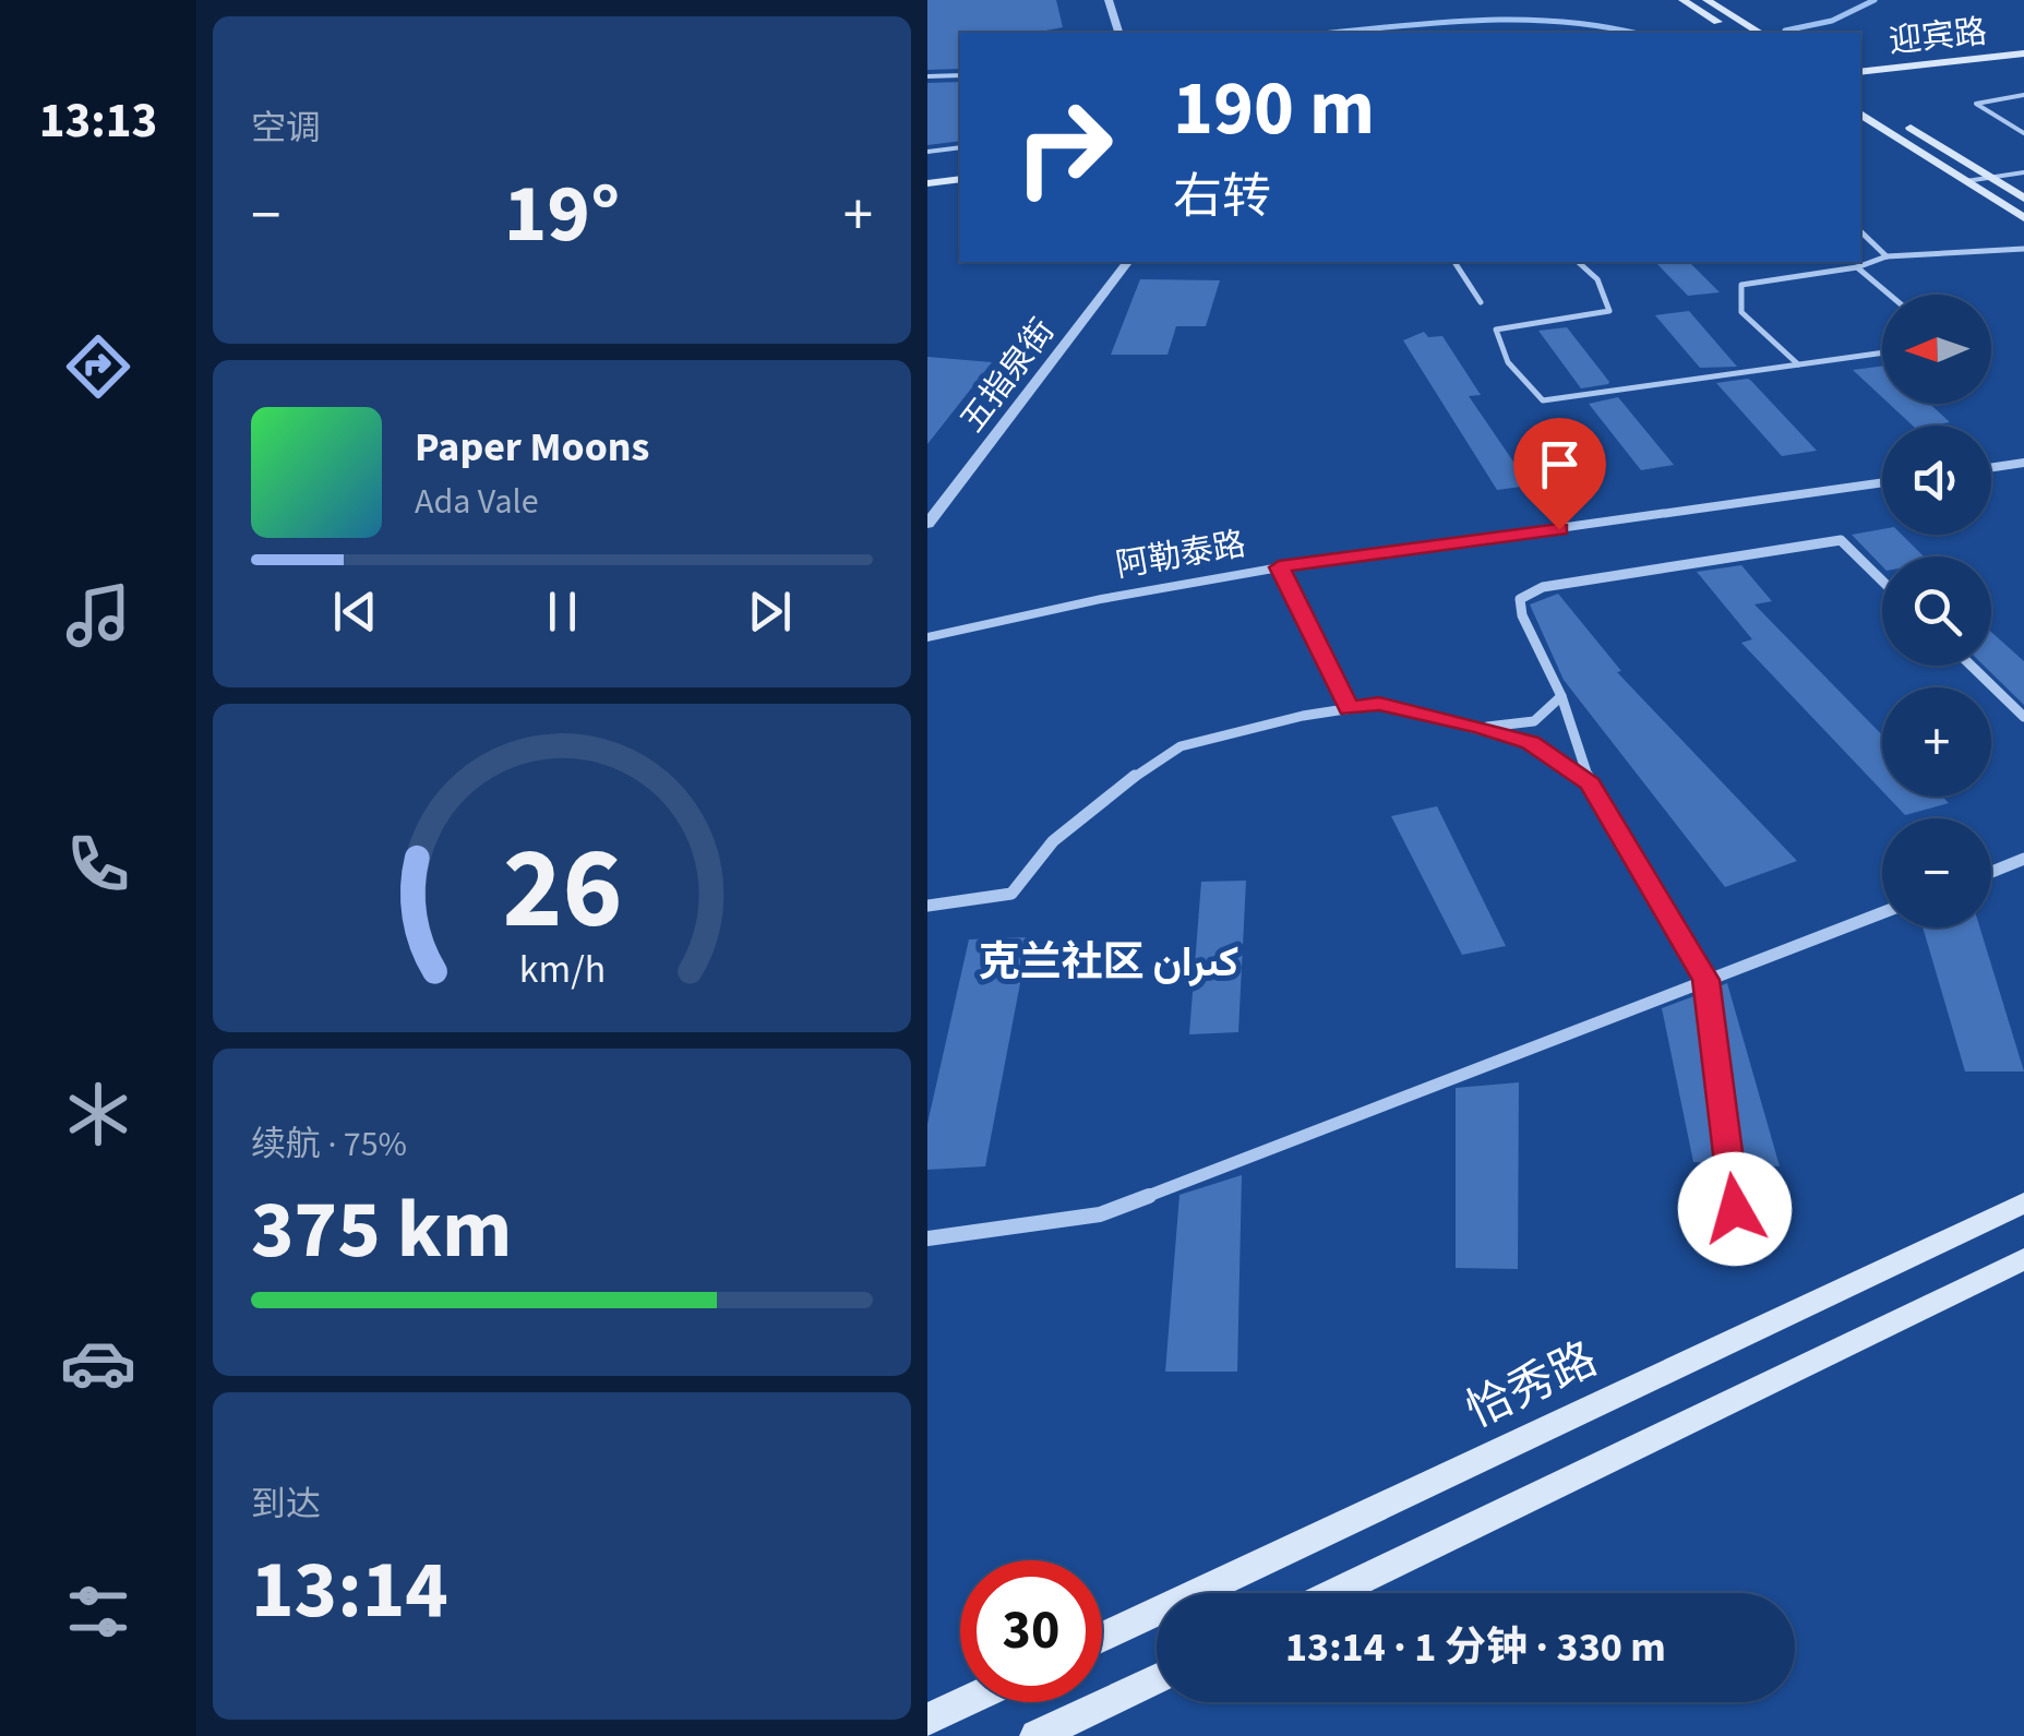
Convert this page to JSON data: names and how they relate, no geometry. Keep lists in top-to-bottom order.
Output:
{
  "streets": {
    "main road": ["迎宾路", "恰秀路"],
    "street": ["五指泉街", "阿勒泰路"]
  },
  "districts": ["克兰社区 كىران"],
  "north": "left",
  "page": {
    "tabs": "13:13",
    "tile": [
      "空调",
      ["续航 · 75%", "375 km"],
      ["到达", "13:14"]
    ],
    "turn": ["190 m", "右转"],
    "heat": ["−", "19°", "+"],
    "map_buttons": ["+", "−"],
    "song": ["Paper Moons", "Ada Vale"],
    "limit": "30",
    "trip": "13:14 · 1 分钟 · 330 m",
    "gauge": ["26", "km/h"]
  }
}
